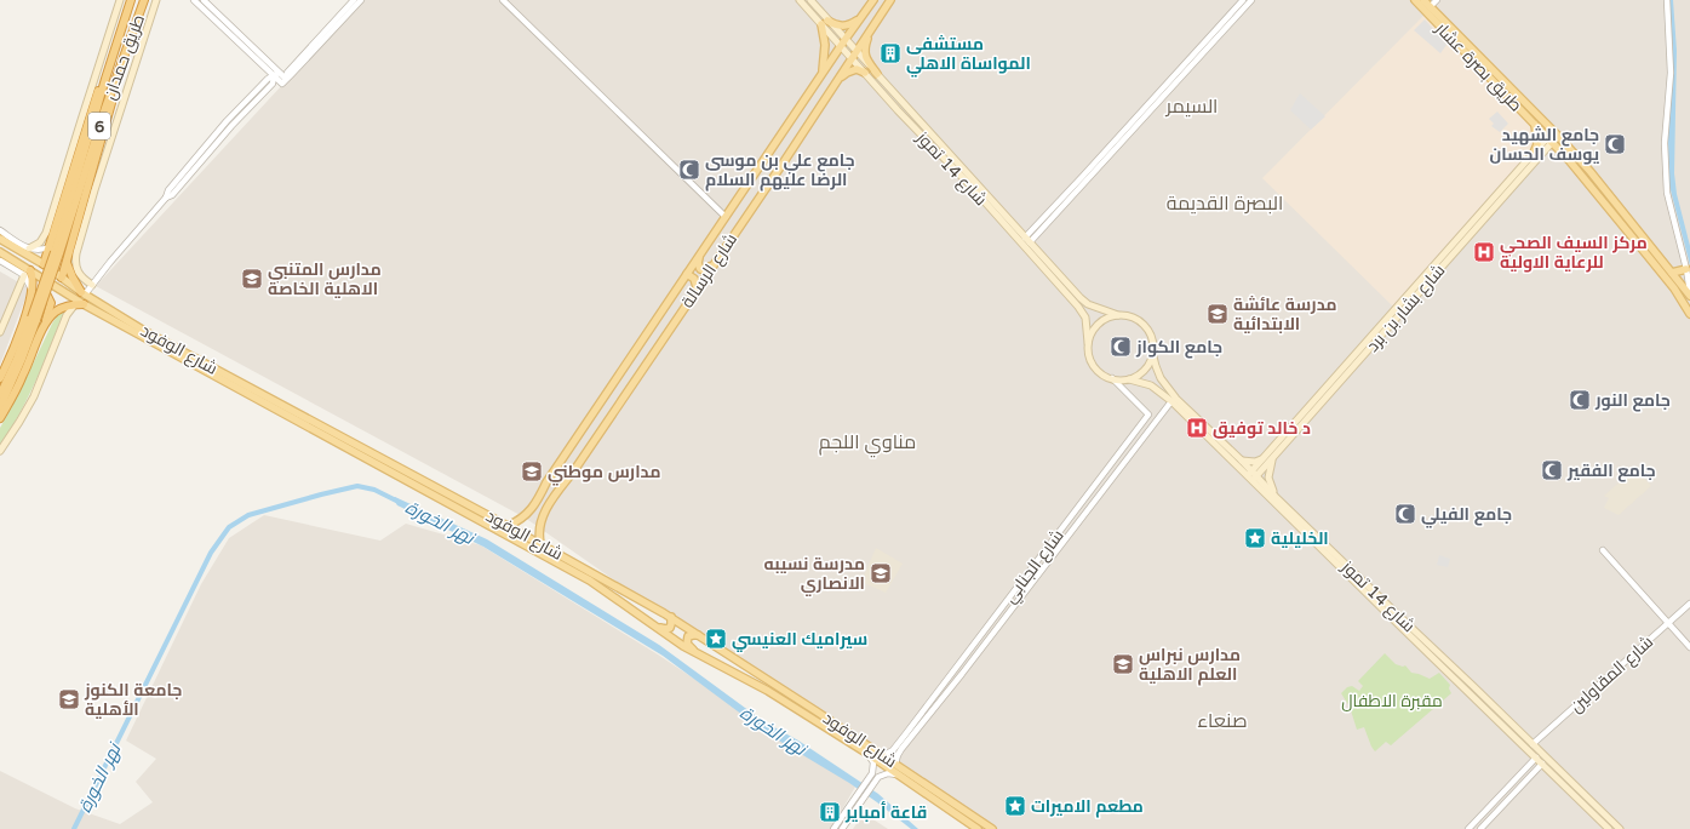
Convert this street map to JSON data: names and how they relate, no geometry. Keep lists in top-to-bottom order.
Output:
{
  "streets": {
    "highway": ["طريق حمدان", "6"],
    "main road": [
      "طريق بصرة عشار",
      "شارع 14 تموز",
      "شارع الرسالة",
      "شارع بشار بن برد",
      "شارع الوفود"
    ],
    "street": ["شارع الجنابي", "شارع المقاولين"]
  },
  "crossings": [
    ["طريق حمدان", "6"],
    ["طريق بصرة عشار", "شارع بشار بن برد"],
    ["شارع 14 تموز", "شارع الرسالة"],
    ["شارع 14 تموز", "شارع بشار بن برد"],
    ["شارع 14 تموز", "شارع الجنابي"],
    ["شارع 14 تموز", "شارع المقاولين"],
    ["شارع الرسالة", "شارع الوفود"],
    ["شارع الوفود", "شارع الجنابي"]
  ],
  "districts": [
    "السيمر",
    "البصرة القديمة",
    "مناوي اللجم",
    "صنعاء"
  ],
  "water": ["نهر الخورة"],
  "parks": ["مقبرة الاطفال"],
  "places": {
    "building": ["مستشفى المواساة اﻻهلي", "قاعة أمباير"],
    "mosque": [
      "جامع الشهيد يوسف الحسان",
      "جامع علي بن موسى الرضا عليهم السلام",
      "جامع الكواز",
      "جامع النور",
      "جامع الفقير",
      "جامع الفيلي"
    ],
    "hospital": ["مركز السيف الصحي للرعاية الاولية", "د خالد توفيق"],
    "school or university": [
      "مدارس المتنبي الاهلية الخاصة",
      "مدرسة عائشة الابتدائية",
      "مدارس موطني",
      "مدرسة نسيبه الانصاري",
      "مدارس نبراس العلم الاهلية",
      "جامعة الكنوز الأهلية"
    ],
    "place": ["الخليلية", "سيراميك العنيسي", "مطعم الاميرات"]
  }
}
